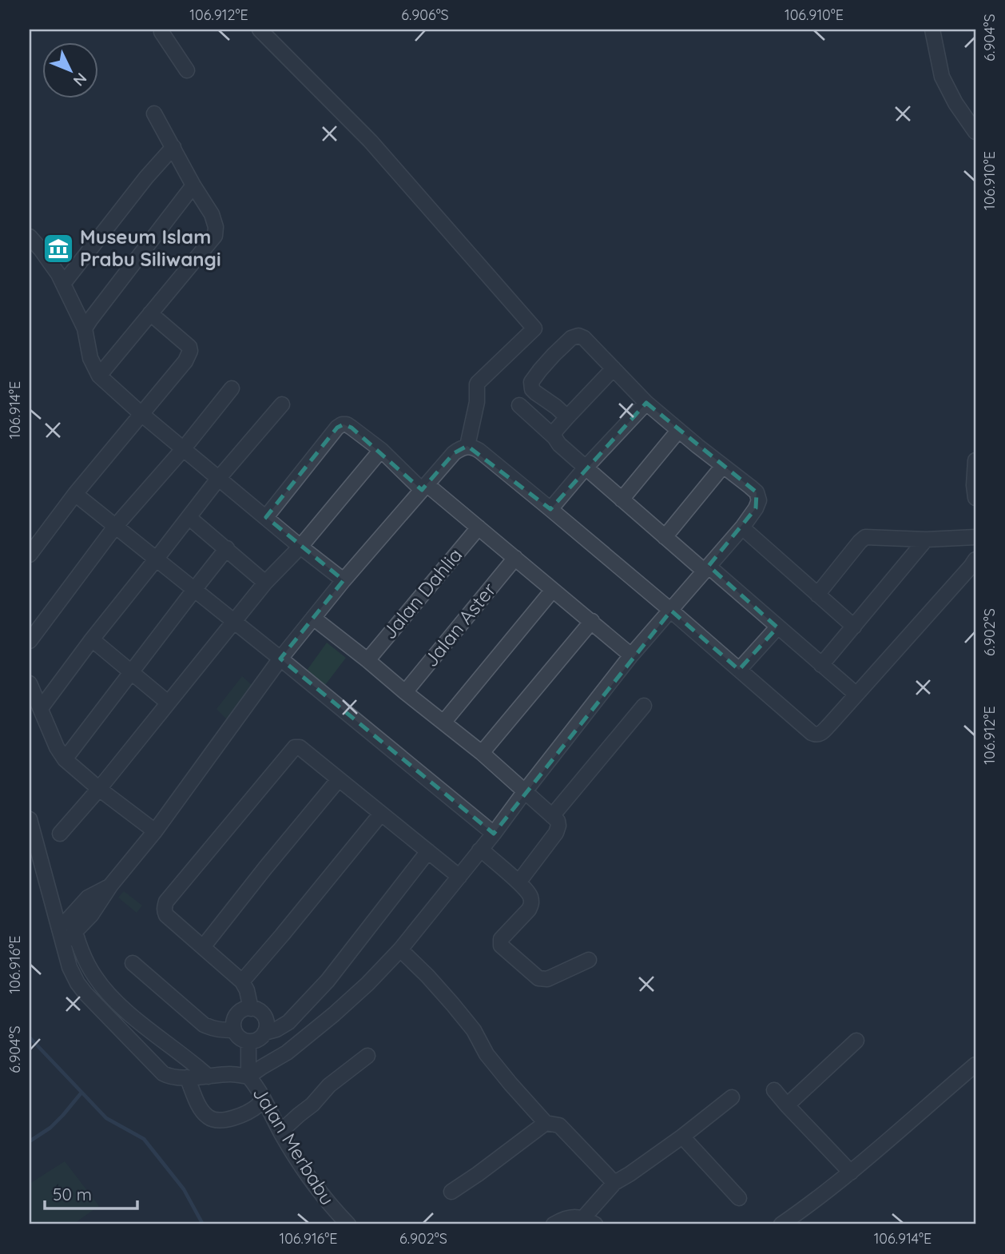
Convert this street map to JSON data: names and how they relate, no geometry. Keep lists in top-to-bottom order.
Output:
{
  "streets": {
    "street": ["Jalan Dahlia", "Jalan Aster", "Jalan Merbabu"]
  },
  "places": {
    "museum": ["Museum Islam Prabu Siliwangi"]
  },
  "scale_bar": "50 m",
  "north": "bottom right",
  "coordinates": [
    "106.912°E",
    "6.906°S",
    "106.910°E",
    "6.904°S",
    "106.914°E",
    "6.902°S",
    "106.916°E"
  ]
}
